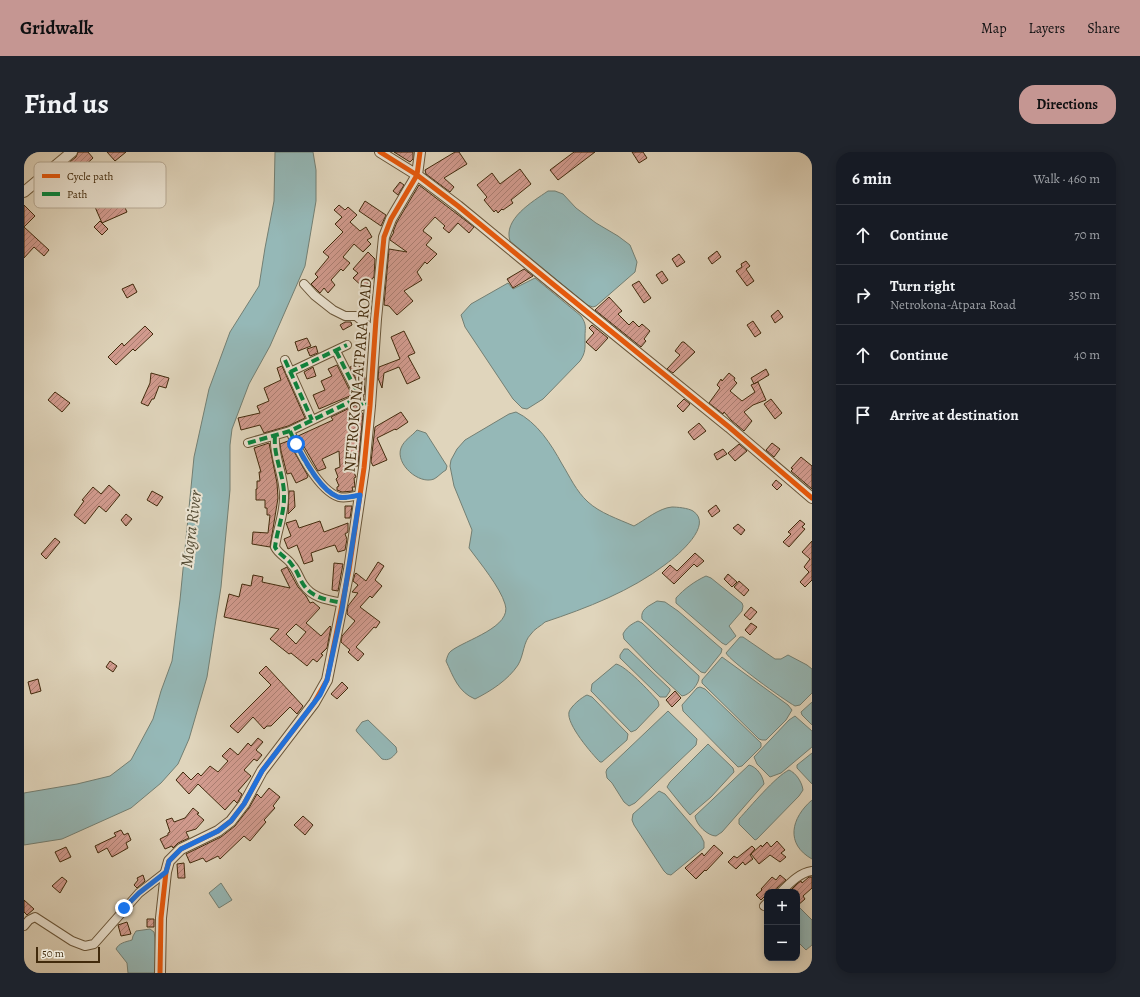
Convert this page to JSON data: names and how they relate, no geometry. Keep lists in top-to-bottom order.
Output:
{
  "streets": {
    "street": ["NETROKONA-ATPARA ROAD"]
  },
  "water": ["Mogra River"],
  "legend": ["Cycle path", "Path"],
  "scale_bar": "50 m",
  "page": {
    "header": "Gridwalk",
    "nav": ["Map", "Layers", "Share"],
    "title": "Find us",
    "buttons": "Directions",
    "heading": ["6 min", "Walk · 460 m"],
    "list": [
      ["Continue", "70 m"],
      ["Turn right", "Netrokona-Atpara Road", "350 m"],
      ["Continue", "40 m"],
      "Arrive at destination"
    ],
    "map_buttons": ["+", "−"],
    "scale": "50 m"
  }
}
